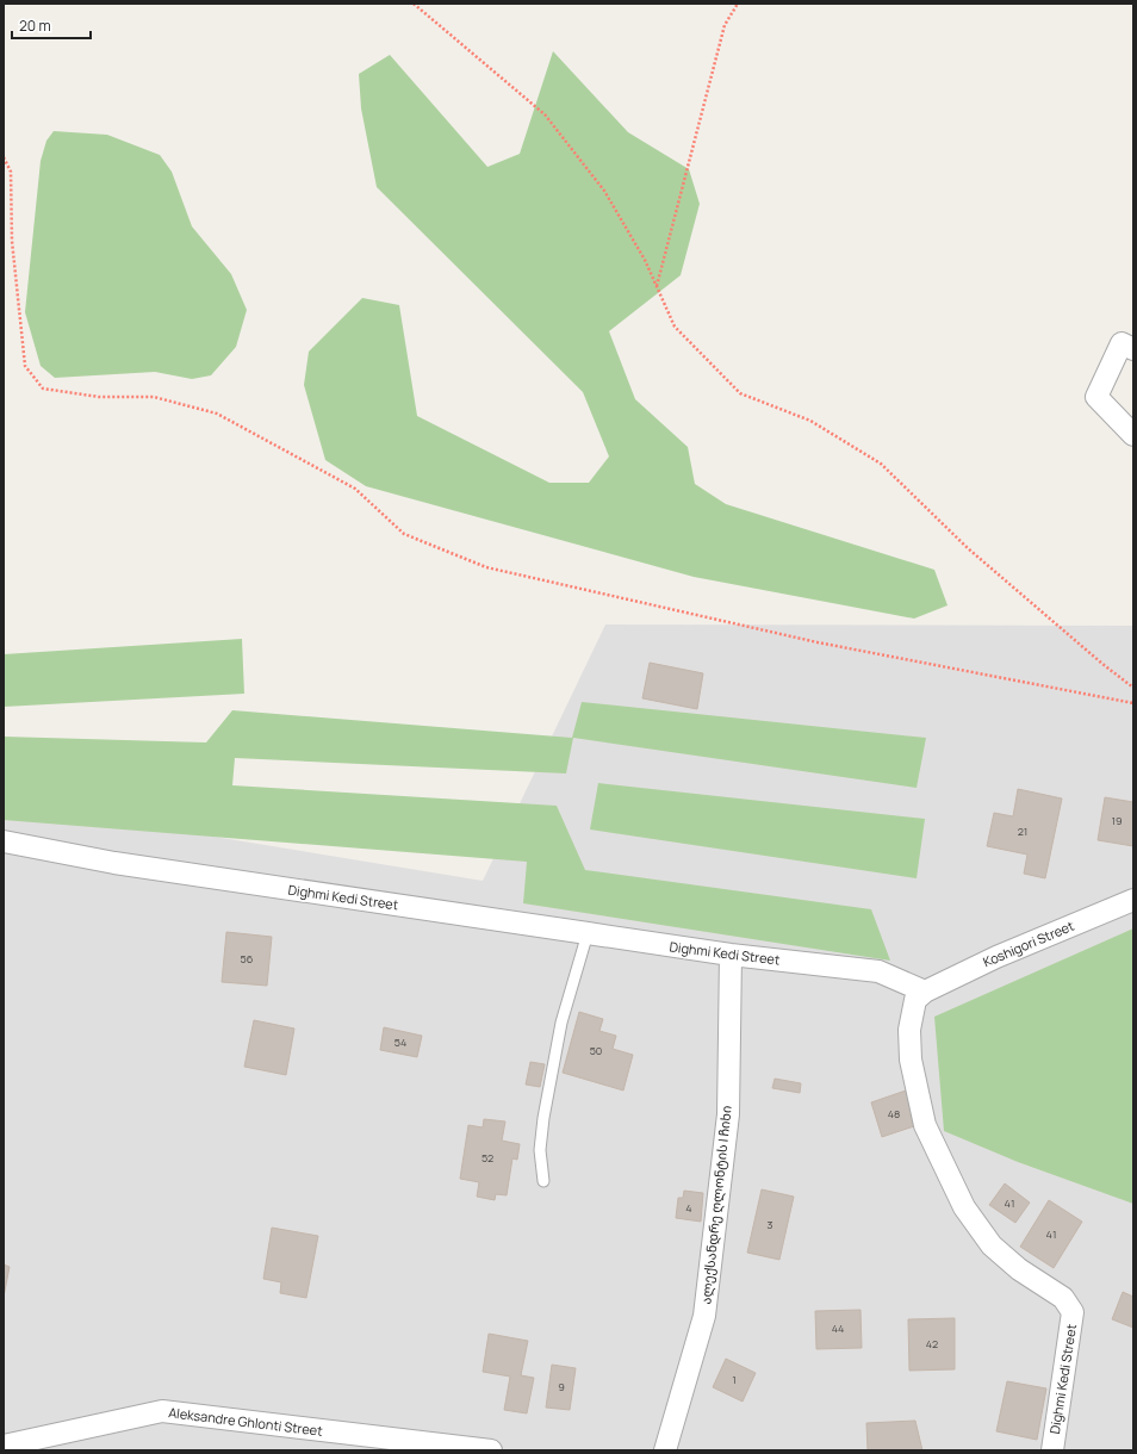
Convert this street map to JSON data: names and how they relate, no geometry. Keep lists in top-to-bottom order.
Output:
{
  "streets": {
    "street": [
      "Dighmi Kedi Street",
      "Koshigori Street",
      "ალექსანდრე ღლონტის I ჩიხი",
      "Aleksandre Ghlonti Street"
    ]
  },
  "crossings": [
    ["Dighmi Kedi Street", "Koshigori Street"],
    ["Dighmi Kedi Street", "ალექსანდრე ღლონტის I ჩიხი"]
  ],
  "house_numbers": [
    "19",
    "21",
    "56",
    "54",
    "50",
    "48",
    "52",
    "41",
    "4",
    "3",
    "41",
    "44",
    "42",
    "1",
    "9"
  ],
  "scale_bar": "20 m"
}
